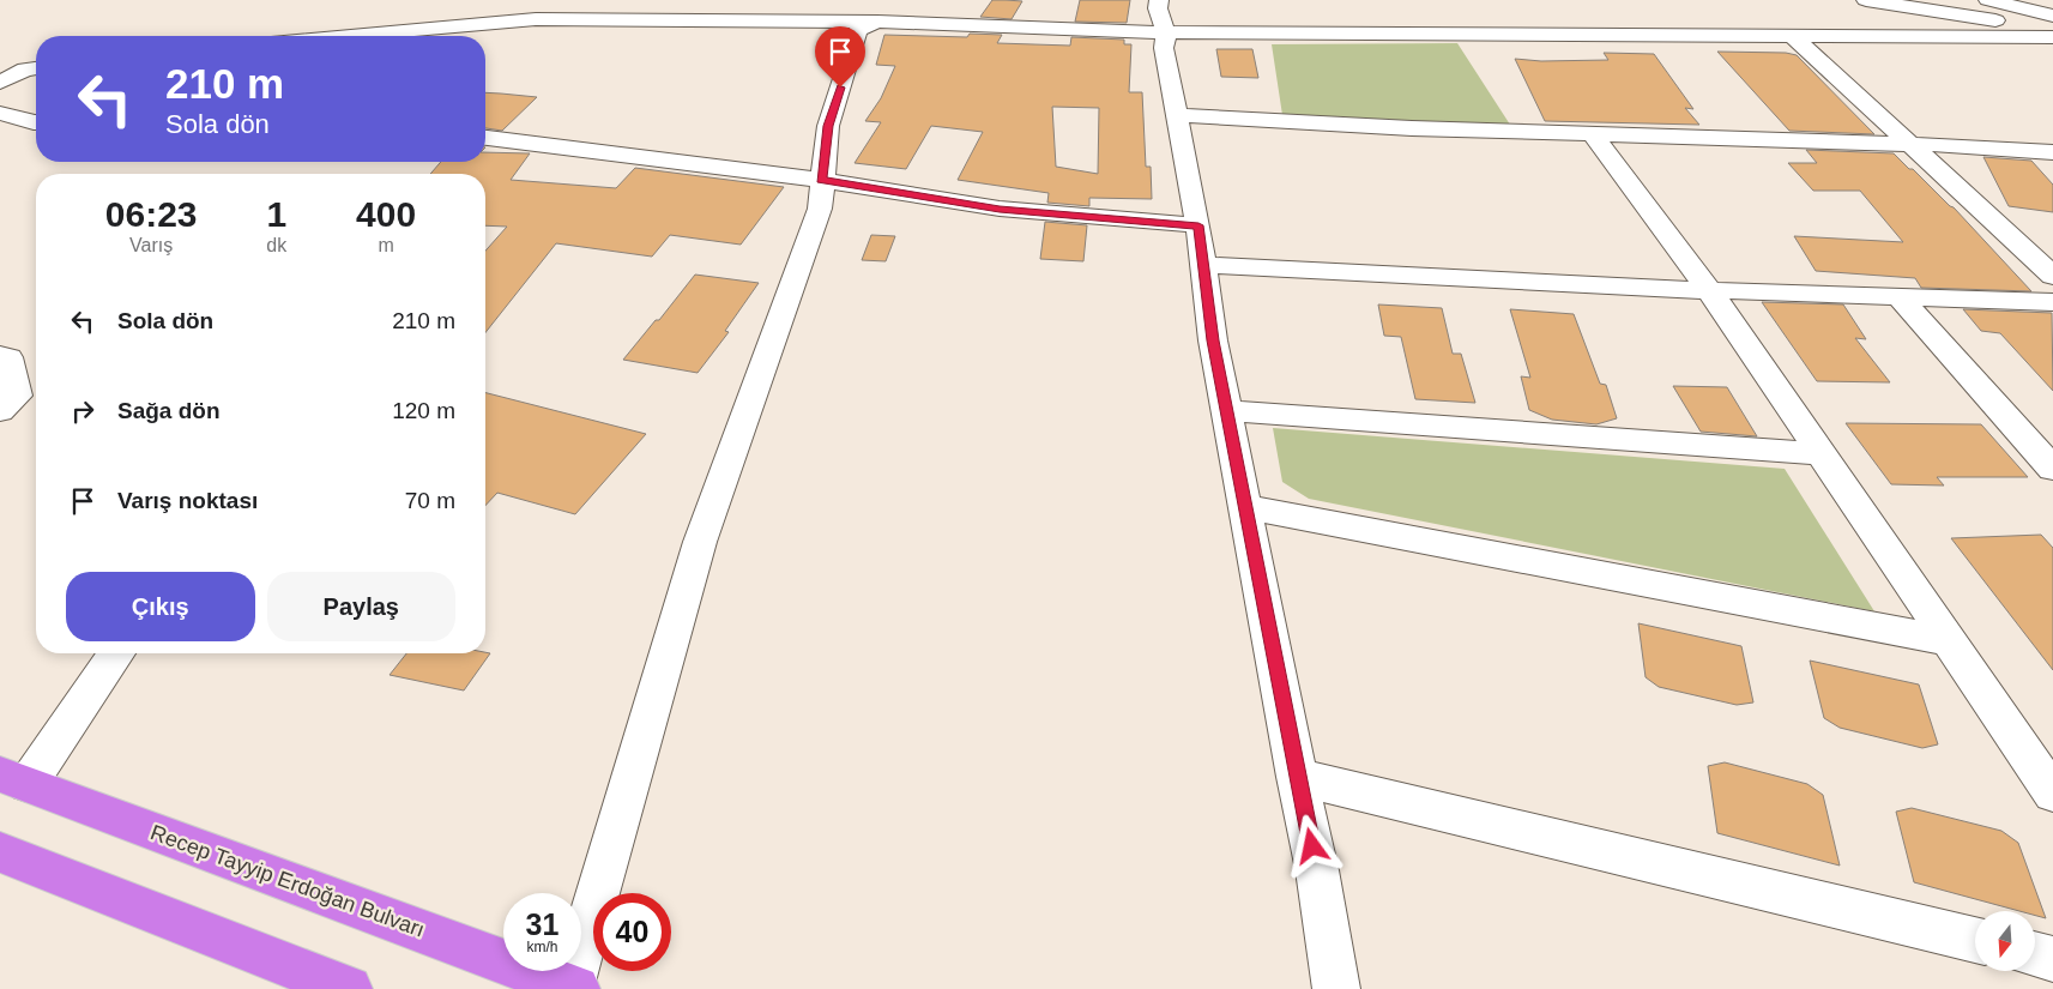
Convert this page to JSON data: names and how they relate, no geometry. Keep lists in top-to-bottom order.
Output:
{
  "streets": {
    "highway": ["Recep Tayyip Erdoğan Bulvarı"]
  },
  "north": "bottom",
  "page": {
    "turn": ["210 m", "Sola dön"],
    "eta": [
      "06:23",
      "Varış",
      "1",
      "dk",
      "400",
      "m"
    ],
    "list": [
      {
        "name": "Sola dön",
        "value": "210 m"
      },
      {
        "name": "Sağa dön",
        "value": "120 m"
      },
      {
        "name": "Varış noktası",
        "value": "70 m"
      }
    ],
    "buttons": ["Çıkış", "Paylaş"],
    "speed": "31 km/h",
    "limit": "40"
  }
}
